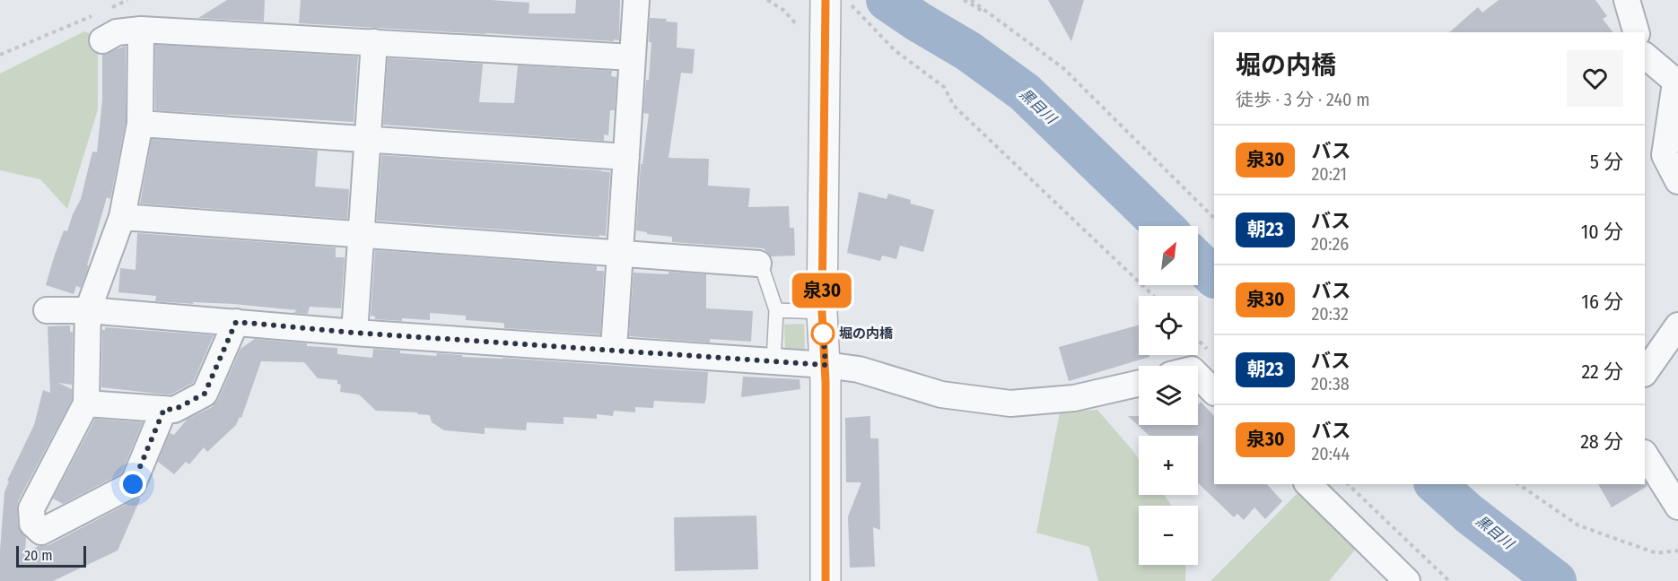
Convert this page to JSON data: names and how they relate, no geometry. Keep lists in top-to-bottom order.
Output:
{
  "water": ["黒目川"],
  "places": ["堀の内橋"],
  "lines": ["bus line 泉30"],
  "scale_bar": "20 m",
  "north": "top right",
  "page": {
    "on_map": "泉30",
    "heading": ["堀の内橋", "徒歩 · 3 分 · 240 m"],
    "list": [
      {
        "mark": "泉30",
        "name": "バス",
        "note": "20:21",
        "value": "5 分"
      },
      {
        "mark": "朝23",
        "name": "バス",
        "note": "20:26",
        "value": "10 分"
      },
      {
        "mark": "泉30",
        "name": "バス",
        "note": "20:32",
        "value": "16 分"
      },
      {
        "mark": "朝23",
        "name": "バス",
        "note": "20:38",
        "value": "22 分"
      },
      {
        "mark": "泉30",
        "name": "バス",
        "note": "20:44",
        "value": "28 分"
      }
    ],
    "map_buttons": ["+", "−"],
    "scale": "20 m"
  }
}
